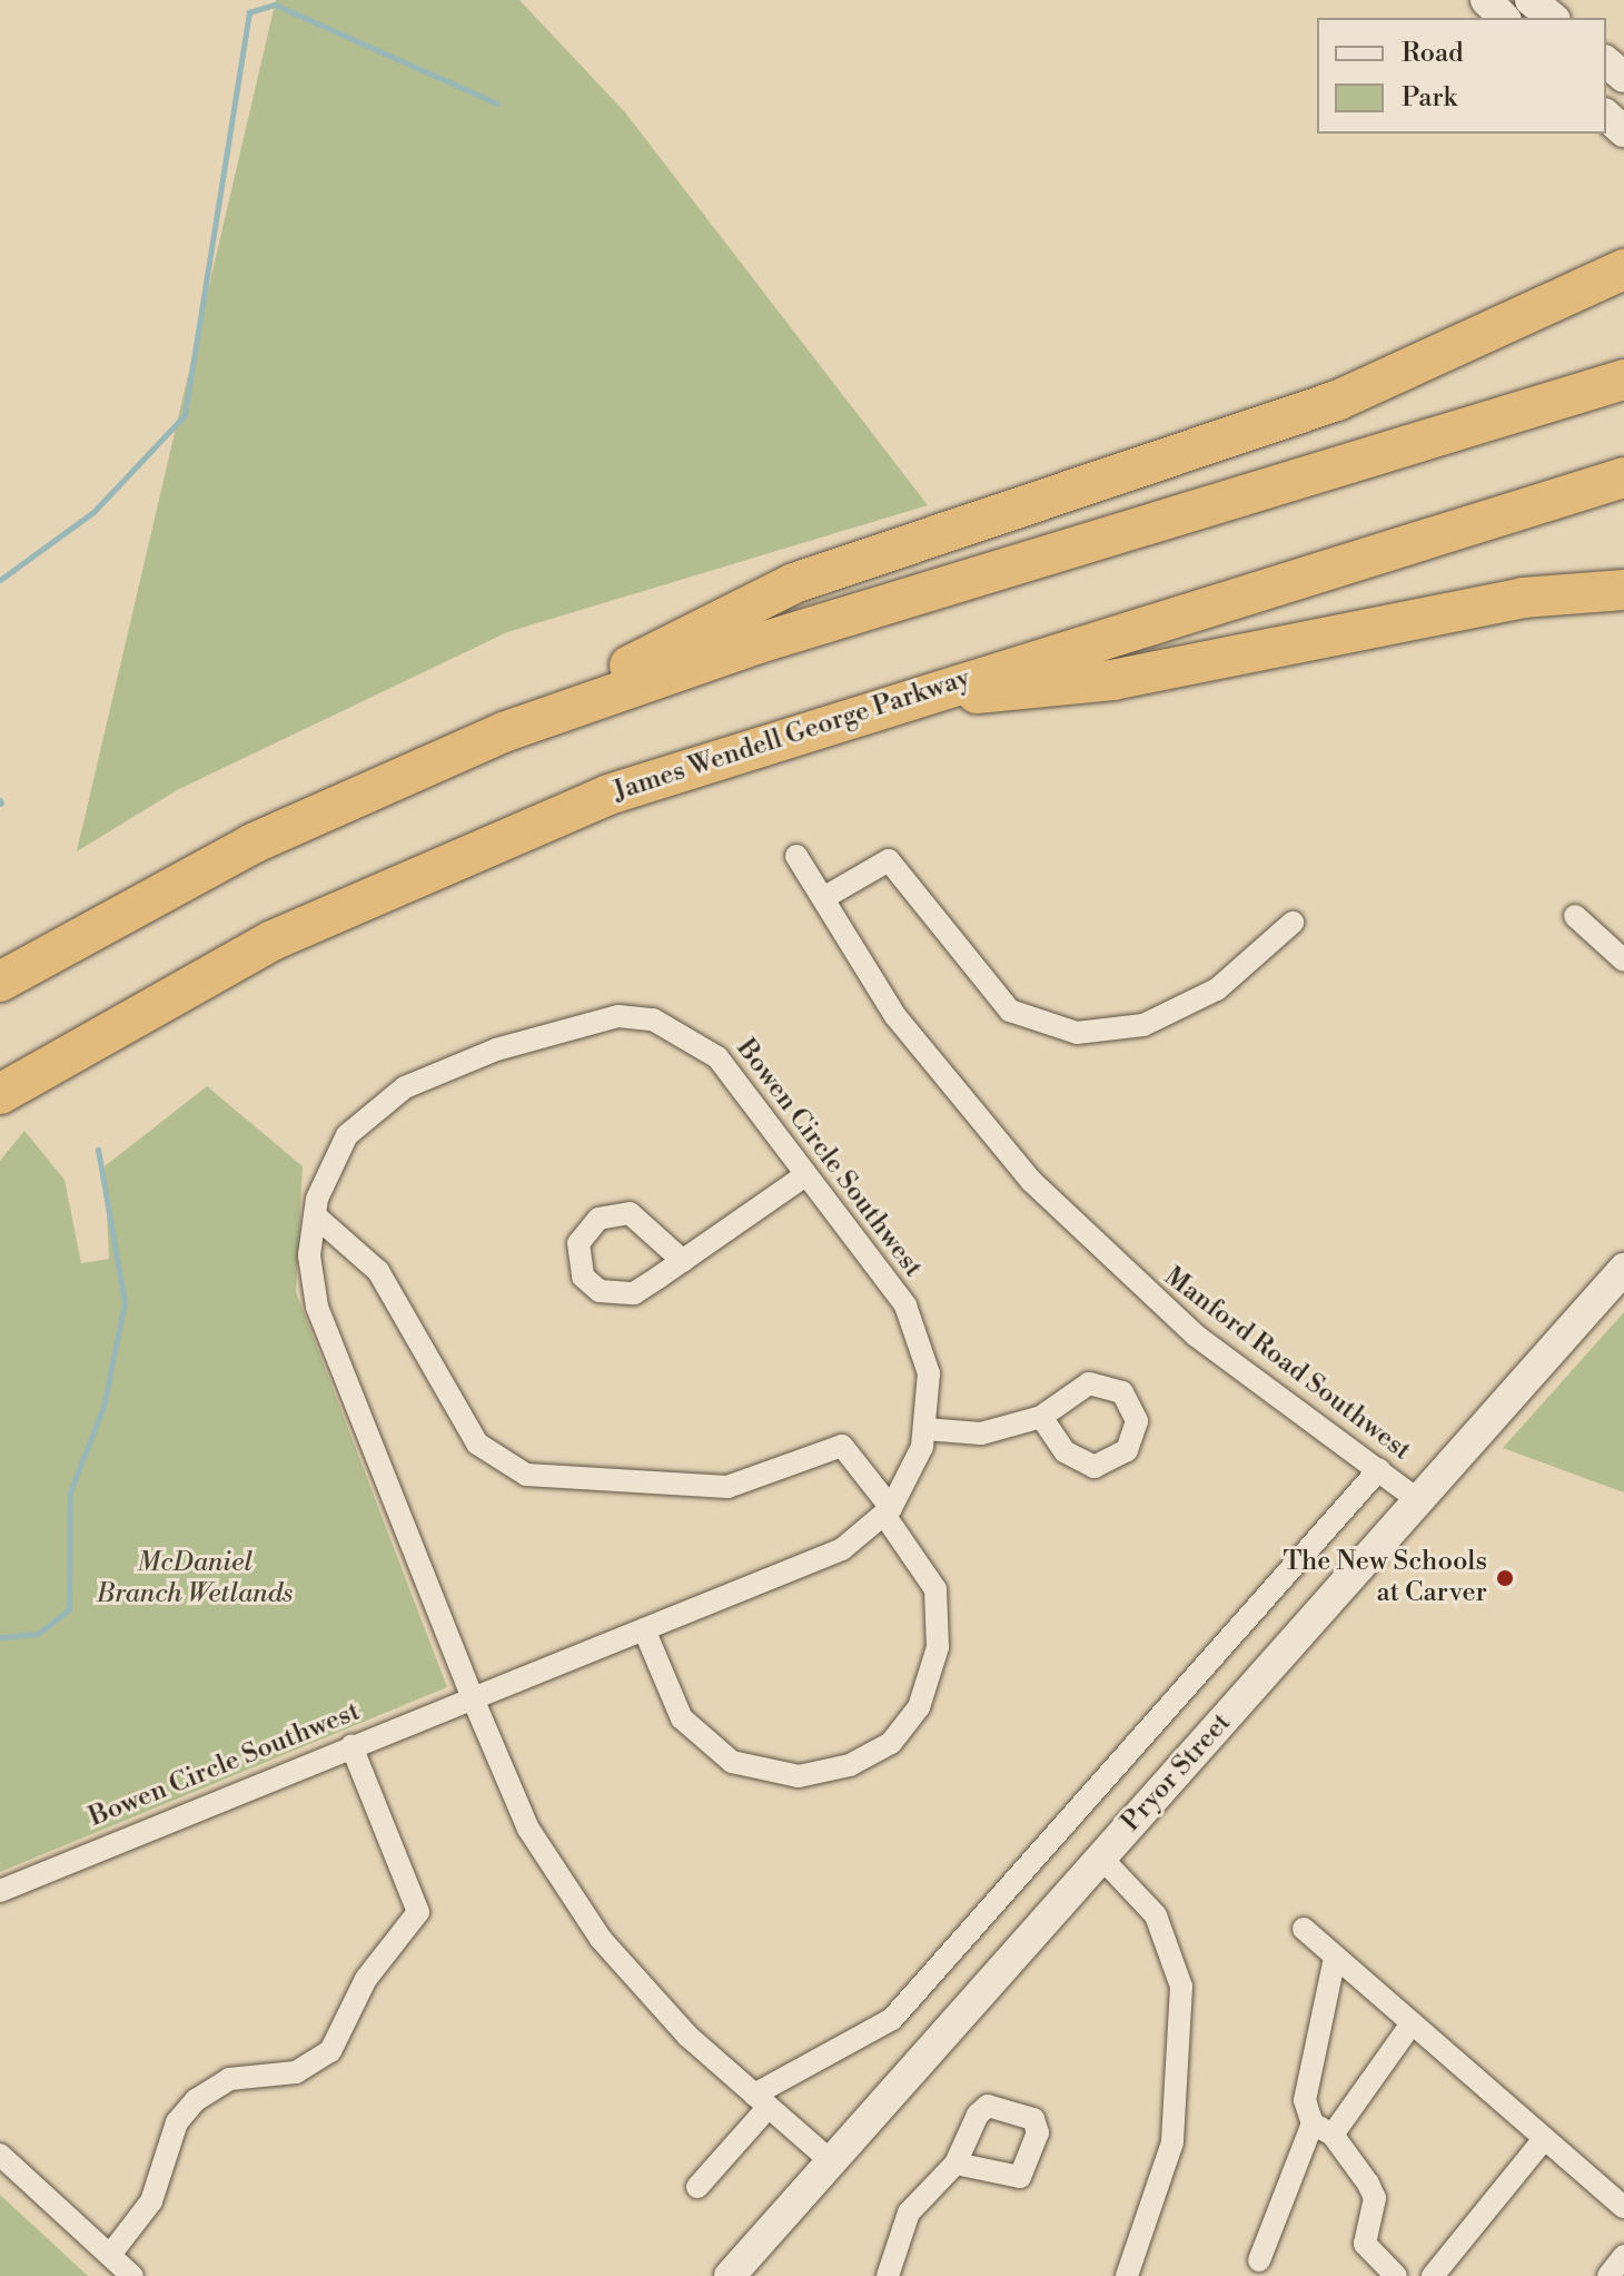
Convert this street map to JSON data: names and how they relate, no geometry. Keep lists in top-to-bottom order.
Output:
{
  "streets": {
    "highway": ["James Wendell George Parkway"],
    "main road": ["Pryor Street"],
    "street": ["Bowen Circle Southwest", "Manford Road Southwest"]
  },
  "crossings": [
    ["Bowen Circle Southwest", "Pryor Street"],
    ["Manford Road Southwest", "Pryor Street"]
  ],
  "parks": ["McDaniel Branch Wetlands"],
  "places": ["The New Schools at Carver"],
  "legend": ["Road", "Park"]
}
